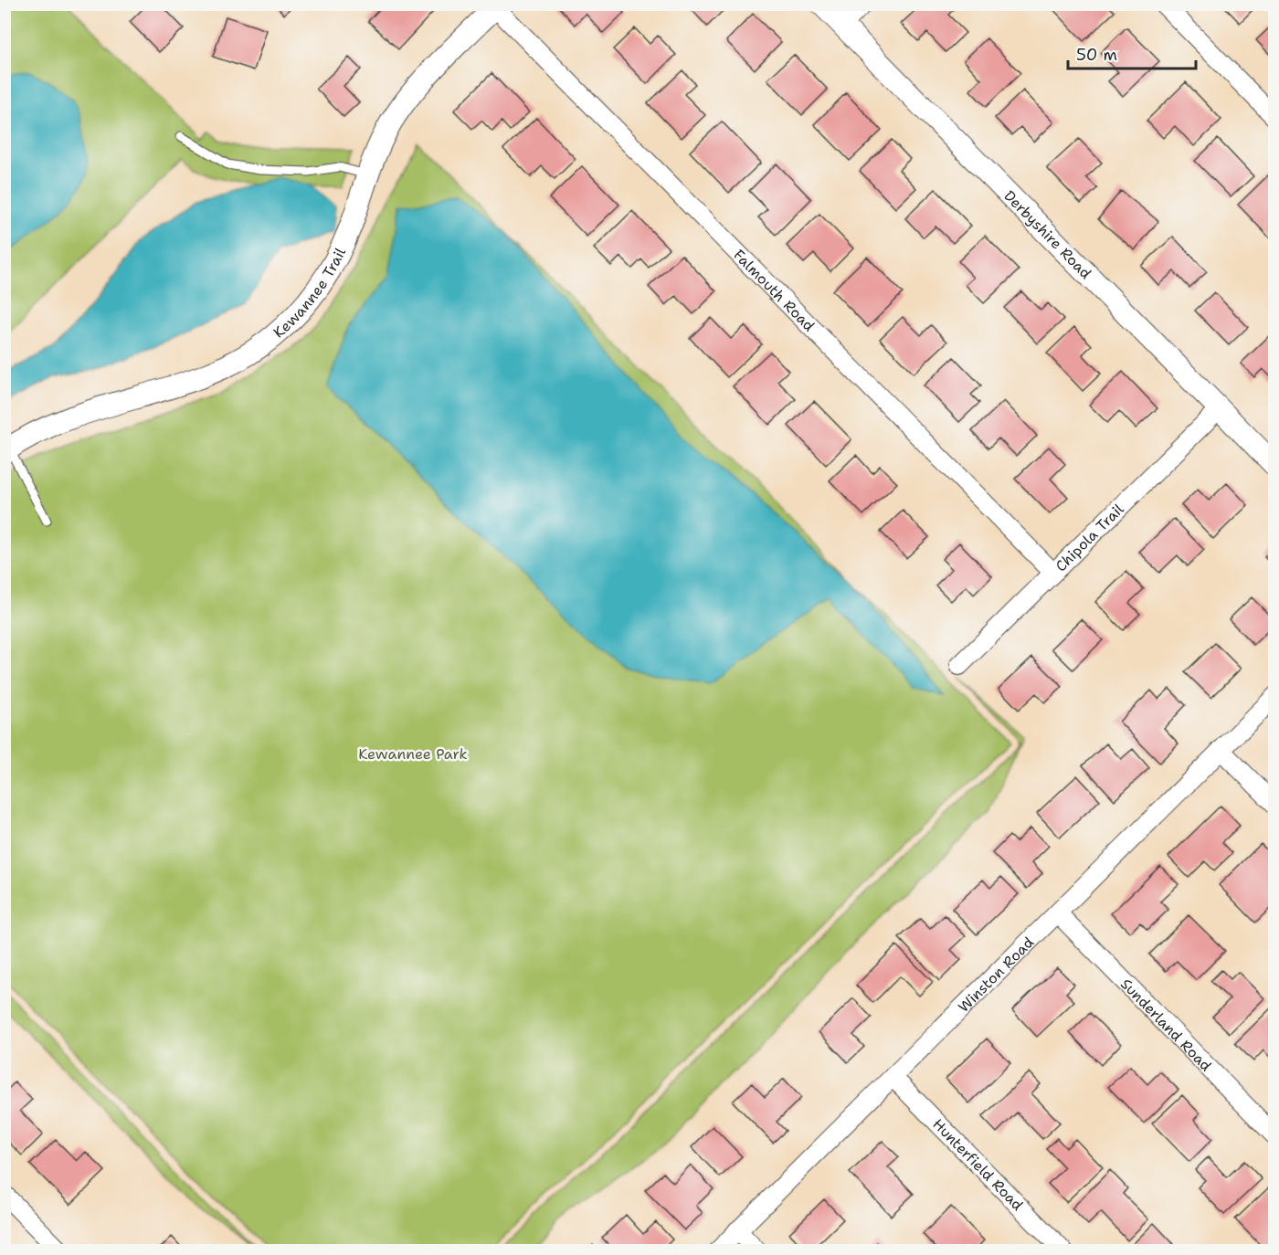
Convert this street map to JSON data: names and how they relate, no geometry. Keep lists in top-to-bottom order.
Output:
{
  "streets": {
    "street": [
      "Derbyshire Road",
      "Falmouth Road",
      "Kewannee Trail",
      "Chipola Trail",
      "Winston Road",
      "Sunderland Road",
      "Hunterfield Road"
    ]
  },
  "crossings": [
    ["Derbyshire Road", "Chipola Trail"],
    ["Falmouth Road", "Kewannee Trail"],
    ["Falmouth Road", "Chipola Trail"],
    ["Winston Road", "Sunderland Road"],
    ["Winston Road", "Hunterfield Road"]
  ],
  "parks": ["Kewannee Park"],
  "scale_bar": "50 m"
}
